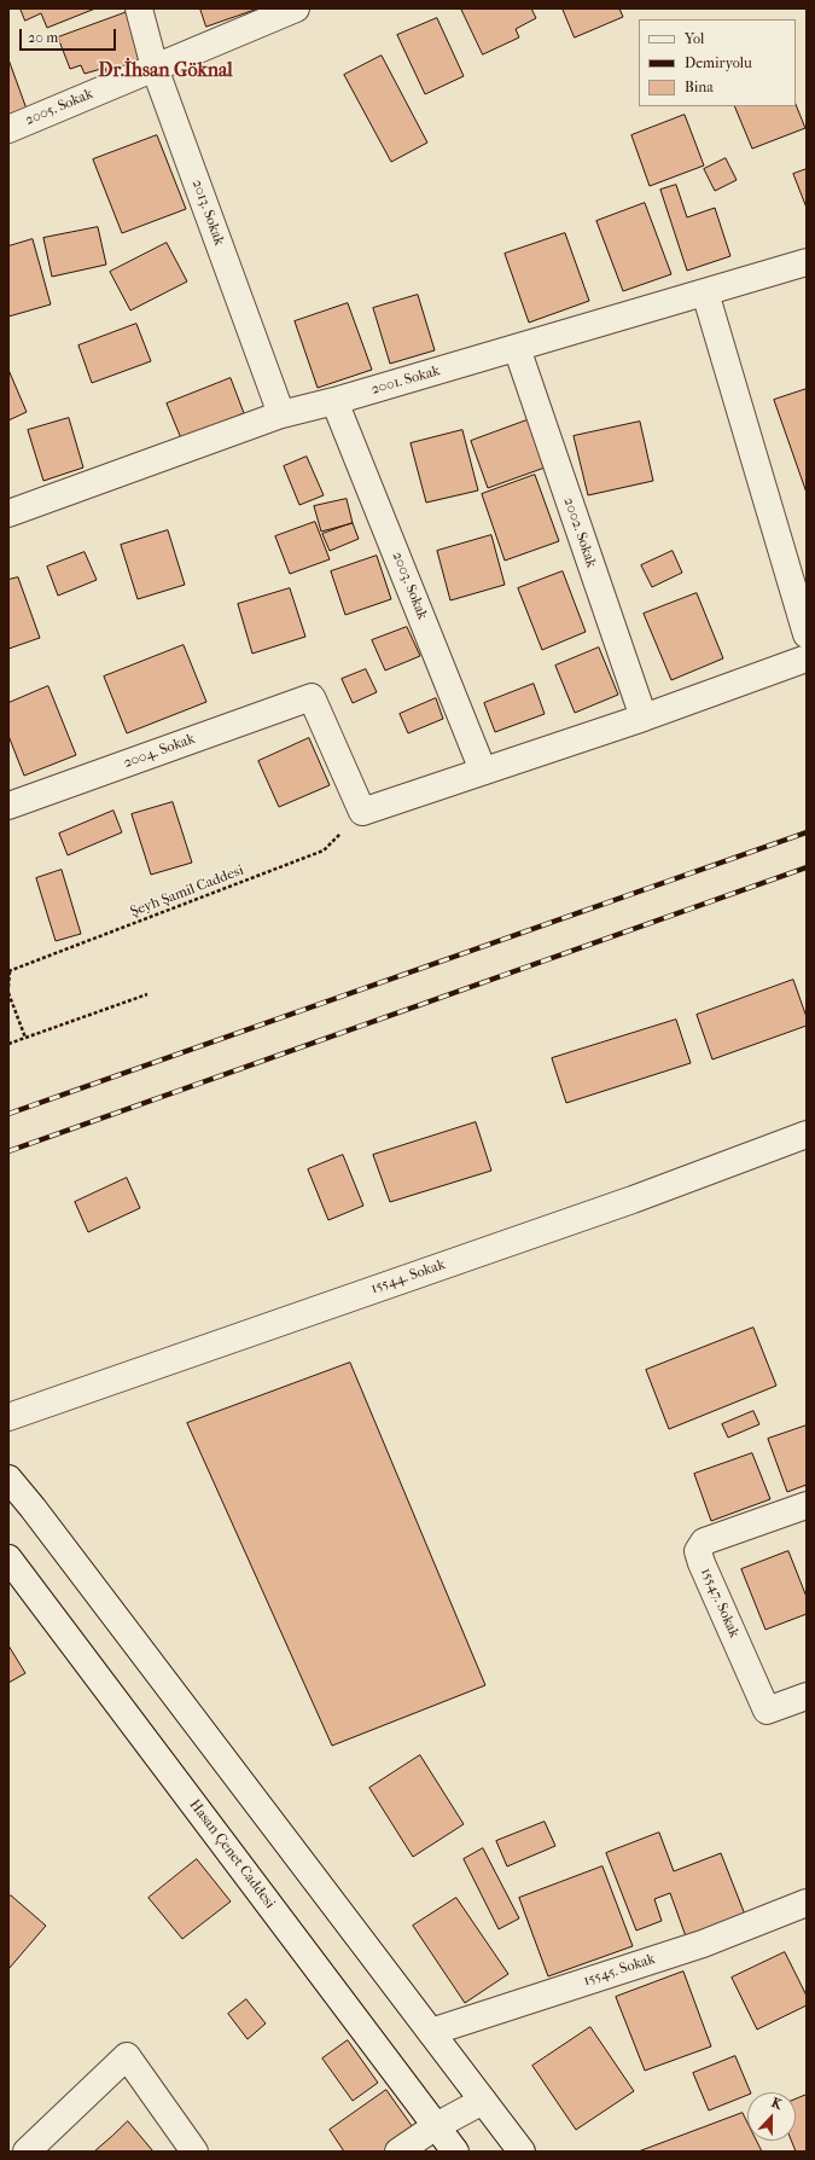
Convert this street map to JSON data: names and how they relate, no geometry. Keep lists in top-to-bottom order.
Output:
{
  "streets": {
    "street": [
      "2005. Sokak",
      "2013. Sokak",
      "2001. Sokak",
      "2002. Sokak",
      "2003. Sokak",
      "2004. Sokak",
      "15544. Sokak",
      "15547. Sokak",
      "Hasan Çenet Caddesi",
      "15545. Sokak"
    ],
    "path": ["Şeyh Şamil Caddesi"]
  },
  "crossings": [
    ["2005. Sokak", "2013. Sokak"],
    ["2013. Sokak", "2001. Sokak"],
    ["2001. Sokak", "2002. Sokak"],
    ["2001. Sokak", "2003. Sokak"],
    ["2004. Sokak", "Şeyh Şamil Caddesi"]
  ],
  "districts": ["Dr.İhsan Göknal"],
  "legend": ["Yol", "Demiryolu", "Bina"],
  "scale_bar": "20 m",
  "north": "top"
}
